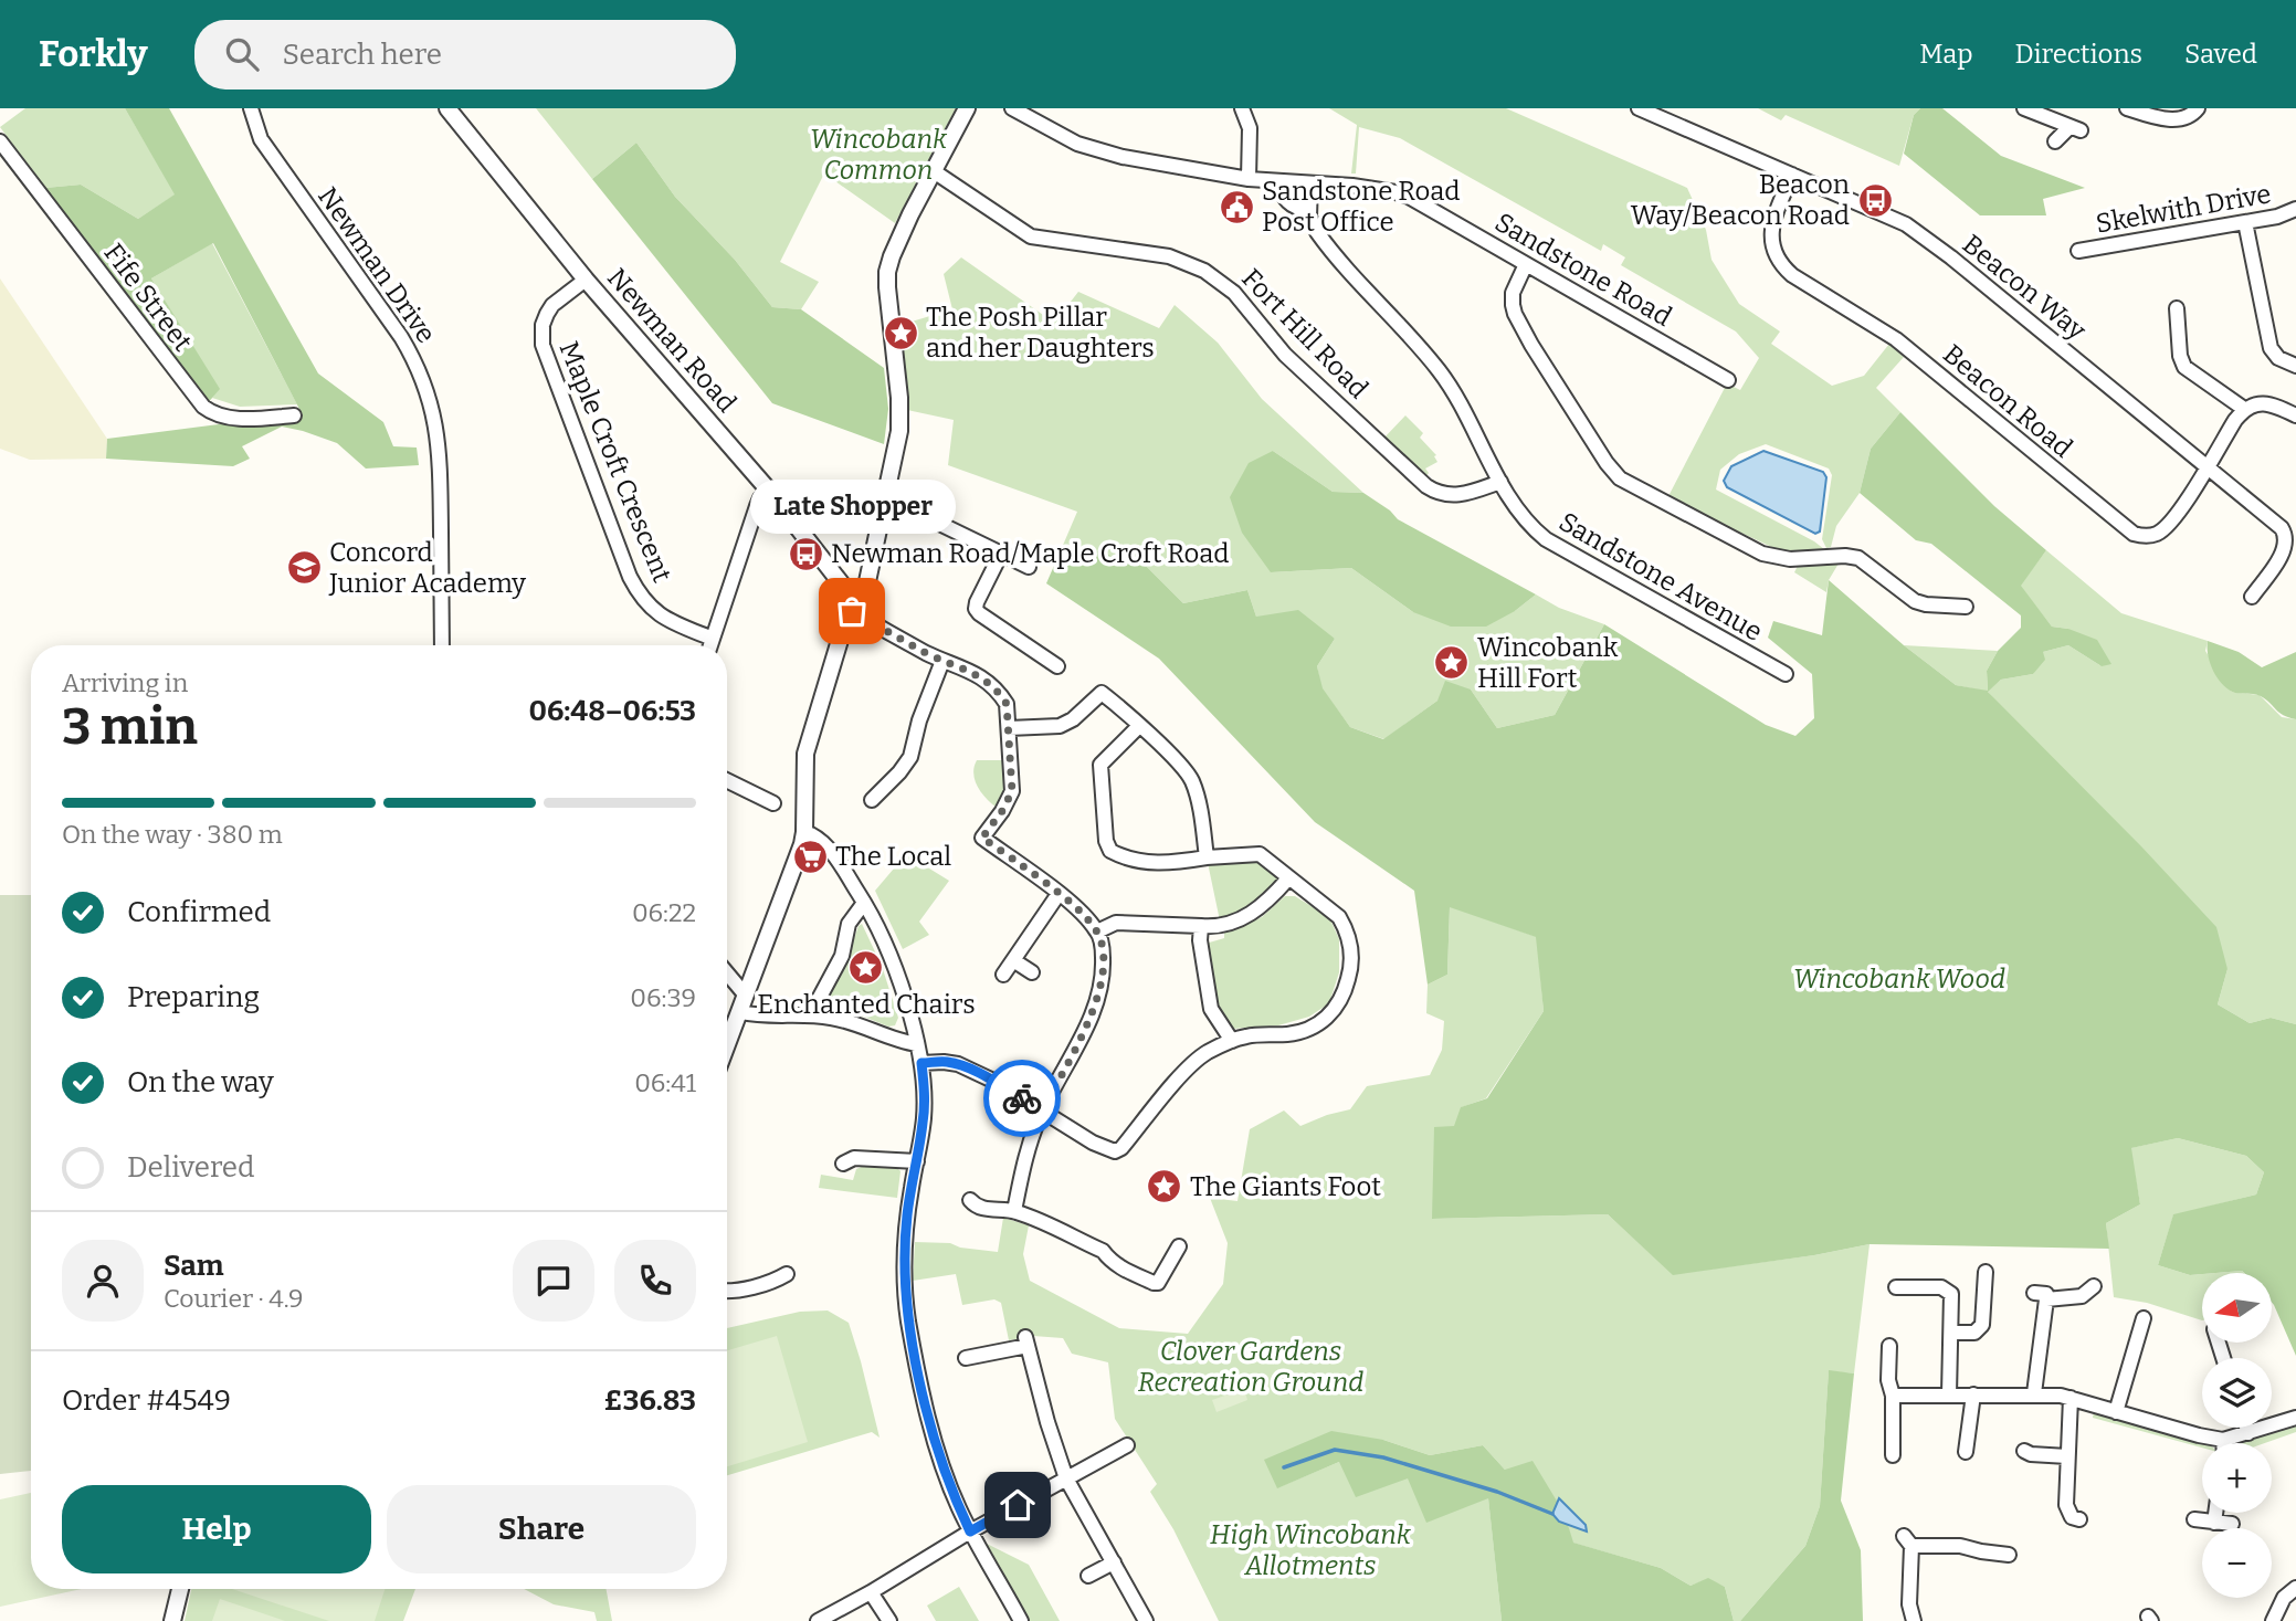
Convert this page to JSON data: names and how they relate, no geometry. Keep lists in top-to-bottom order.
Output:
{
  "streets": {
    "street": [
      "Skelwith Drive",
      "Newman Drive",
      "Sandstone Road",
      "Beacon Way",
      "Fife Street",
      "Fort Hill Road",
      "Newman Road",
      "Beacon Road",
      "Maple Croft Crescent",
      "Sandstone Avenue"
    ]
  },
  "crossings": [
    ["Sandstone Road", "Sandstone Avenue"],
    ["Beacon Way", "Beacon Road"],
    ["Fort Hill Road", "Sandstone Avenue"],
    ["Newman Road", "Maple Croft Crescent"]
  ],
  "parks": [
    "Wincobank Common",
    "Wincobank Wood",
    "Clover Gardens Recreation Ground",
    "High Wincobank Allotments"
  ],
  "places": {
    "bus stop": ["Beacon Way/Beacon Road", "Newman Road/Maple Croft Road"],
    "public building": ["Sandstone Road Post Office"],
    "place": [
      "The Posh Pillar and her Daughters",
      "Wincobank Hill Fort",
      "Enchanted Chairs",
      "The Giants Foot"
    ],
    "school or university": ["Concord Junior Academy"],
    "other": ["Late Shopper"],
    "supermarket": ["The Local"]
  },
  "north": "left",
  "page": {
    "header": "Forkly",
    "search": "Search here",
    "nav": ["Map", "Directions", "Saved"],
    "bubble": "Late Shopper",
    "heading": ["3 min", "Arriving in", "06:48–06:53"],
    "panel": [
      "Sam",
      "Courier · 4.9",
      "Order #4549",
      "£36.83"
    ],
    "bar": "On the way · 380 m",
    "list": [
      ["Confirmed", "06:22"],
      ["Preparing", "06:39"],
      ["On the way", "06:41"],
      "Delivered"
    ],
    "map_buttons": ["+", "−"],
    "buttons": ["Help", "Share"]
  }
}
